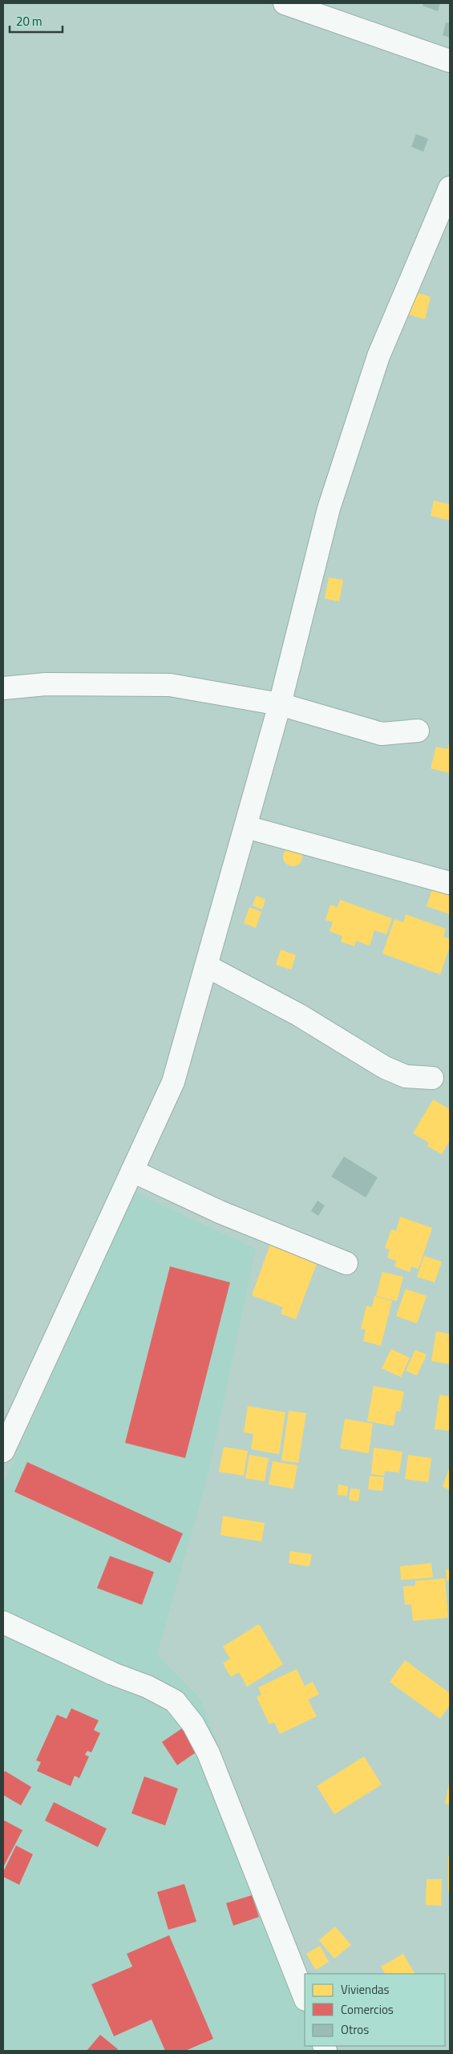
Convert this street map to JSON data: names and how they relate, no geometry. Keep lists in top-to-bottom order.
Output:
{
  "legend": ["Viviendas", "Comercios", "Otros"],
  "scale_bar": "20 m"
}
